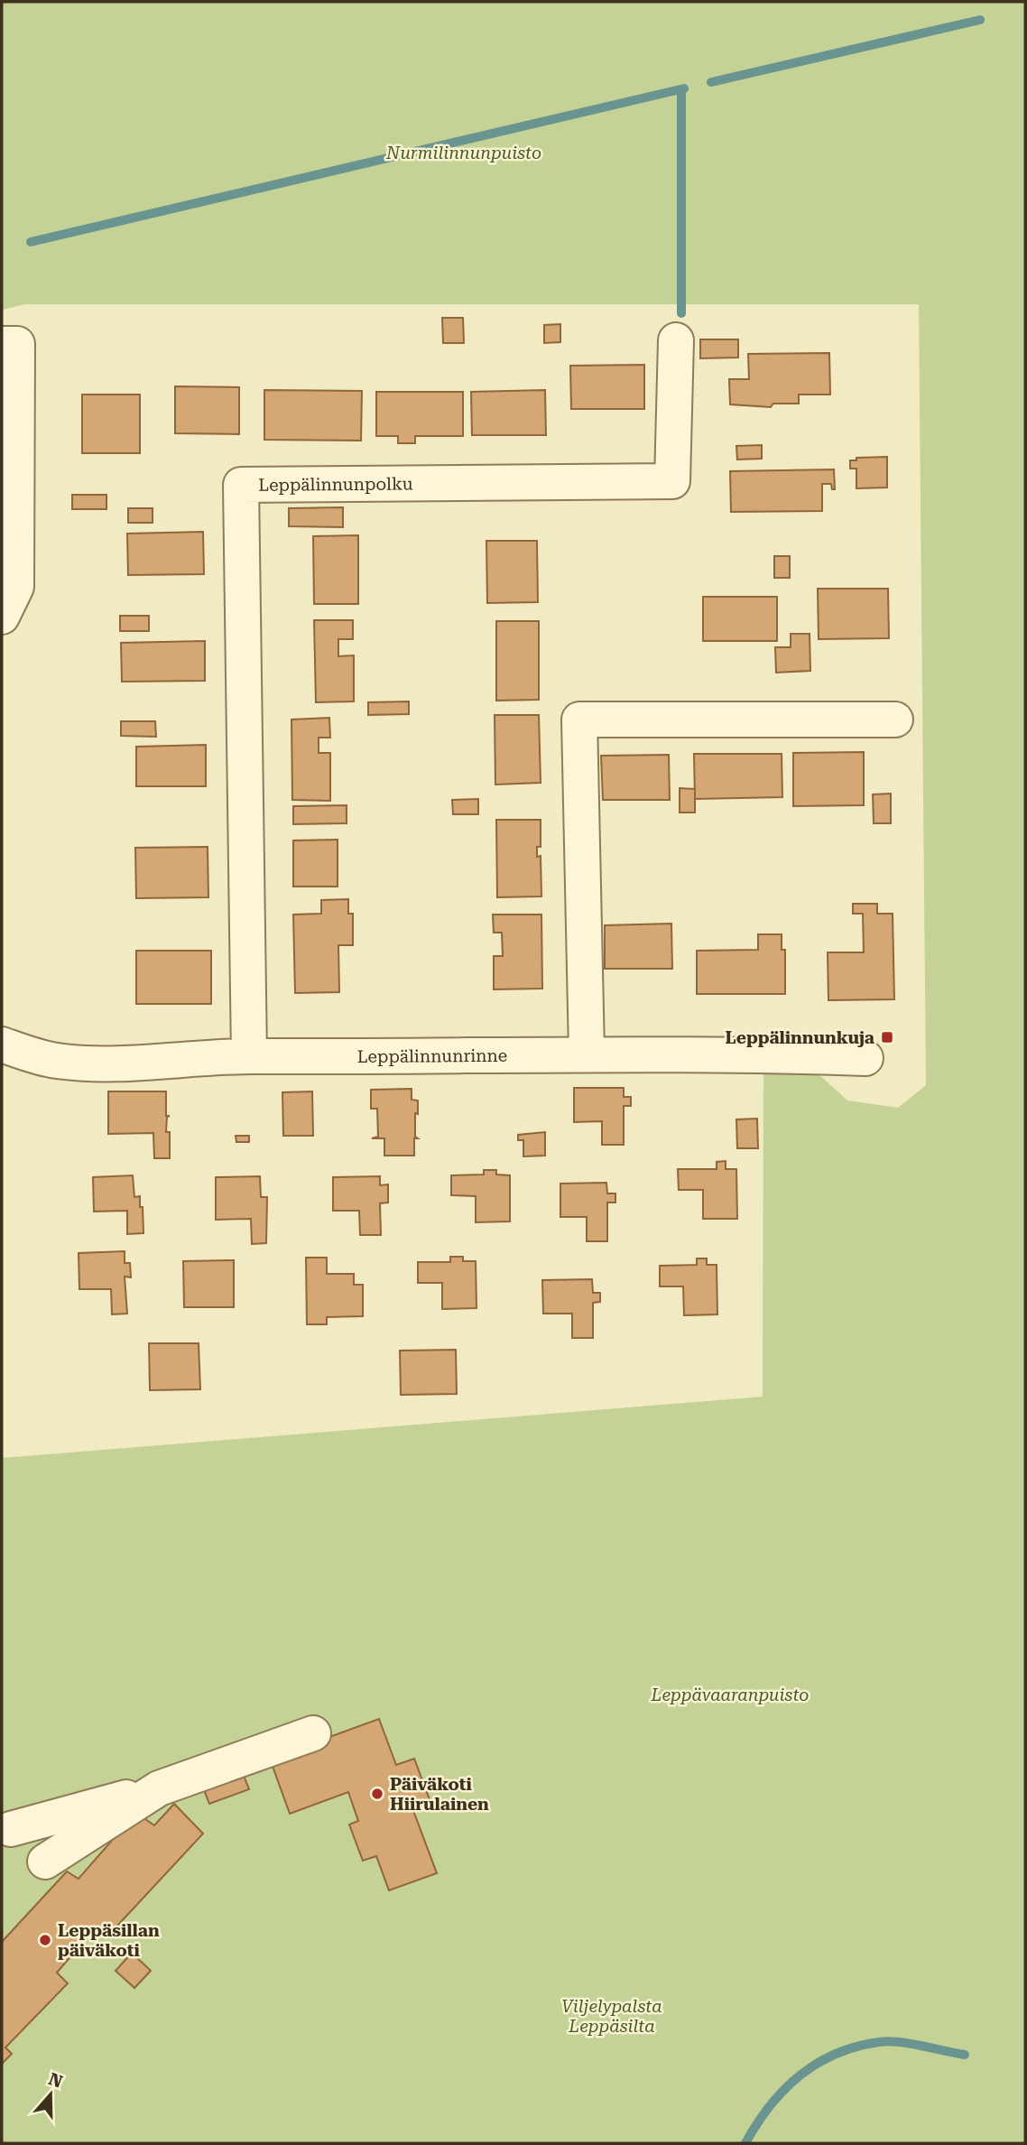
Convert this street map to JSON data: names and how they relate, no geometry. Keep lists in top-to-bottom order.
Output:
{
  "streets": {
    "street": ["Leppälinnunpolku", "Leppälinnunrinne"]
  },
  "crossings": [
    ["Leppälinnunpolku", "Leppälinnunrinne"]
  ],
  "parks": ["Nurmilinnunpuisto", "Leppävaaranpuisto", "Viljelypalsta Leppäsilta"],
  "places": {
    "transit": ["Leppälinnunkuja"],
    "other": ["Päiväkoti Hiirulainen", "Leppäsillan päiväkoti"]
  },
  "north": "top"
}
